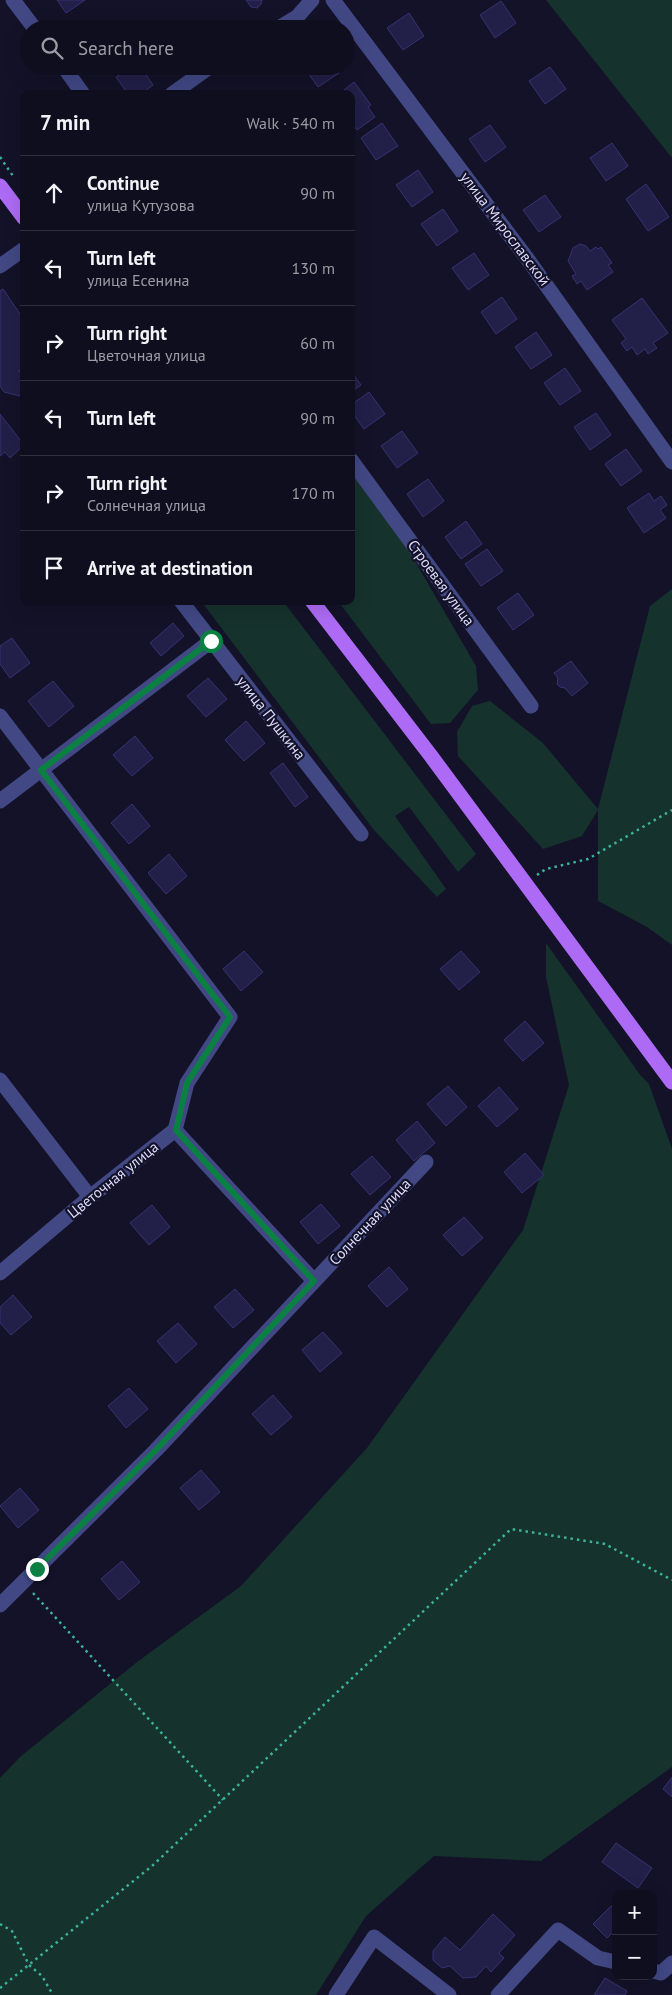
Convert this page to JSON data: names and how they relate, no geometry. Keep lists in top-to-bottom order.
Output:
{
  "streets": {
    "street": [
      "улица Мирославской",
      "Строевая улица",
      "улица Пушкина",
      "Цветочная улица",
      "Солнечная улица"
    ]
  },
  "page": {
    "search": "Search here",
    "heading": ["7 min", "Walk · 540 m"],
    "list": [
      ["Continue", "улица Кутузова", "90 m"],
      ["Turn left", "улица Есенина", "130 m"],
      ["Turn right", "Цветочная улица", "60 m"],
      ["Turn left", "90 m"],
      ["Turn right", "Солнечная улица", "170 m"],
      "Arrive at destination"
    ],
    "map_buttons": ["+", "−"]
  }
}
